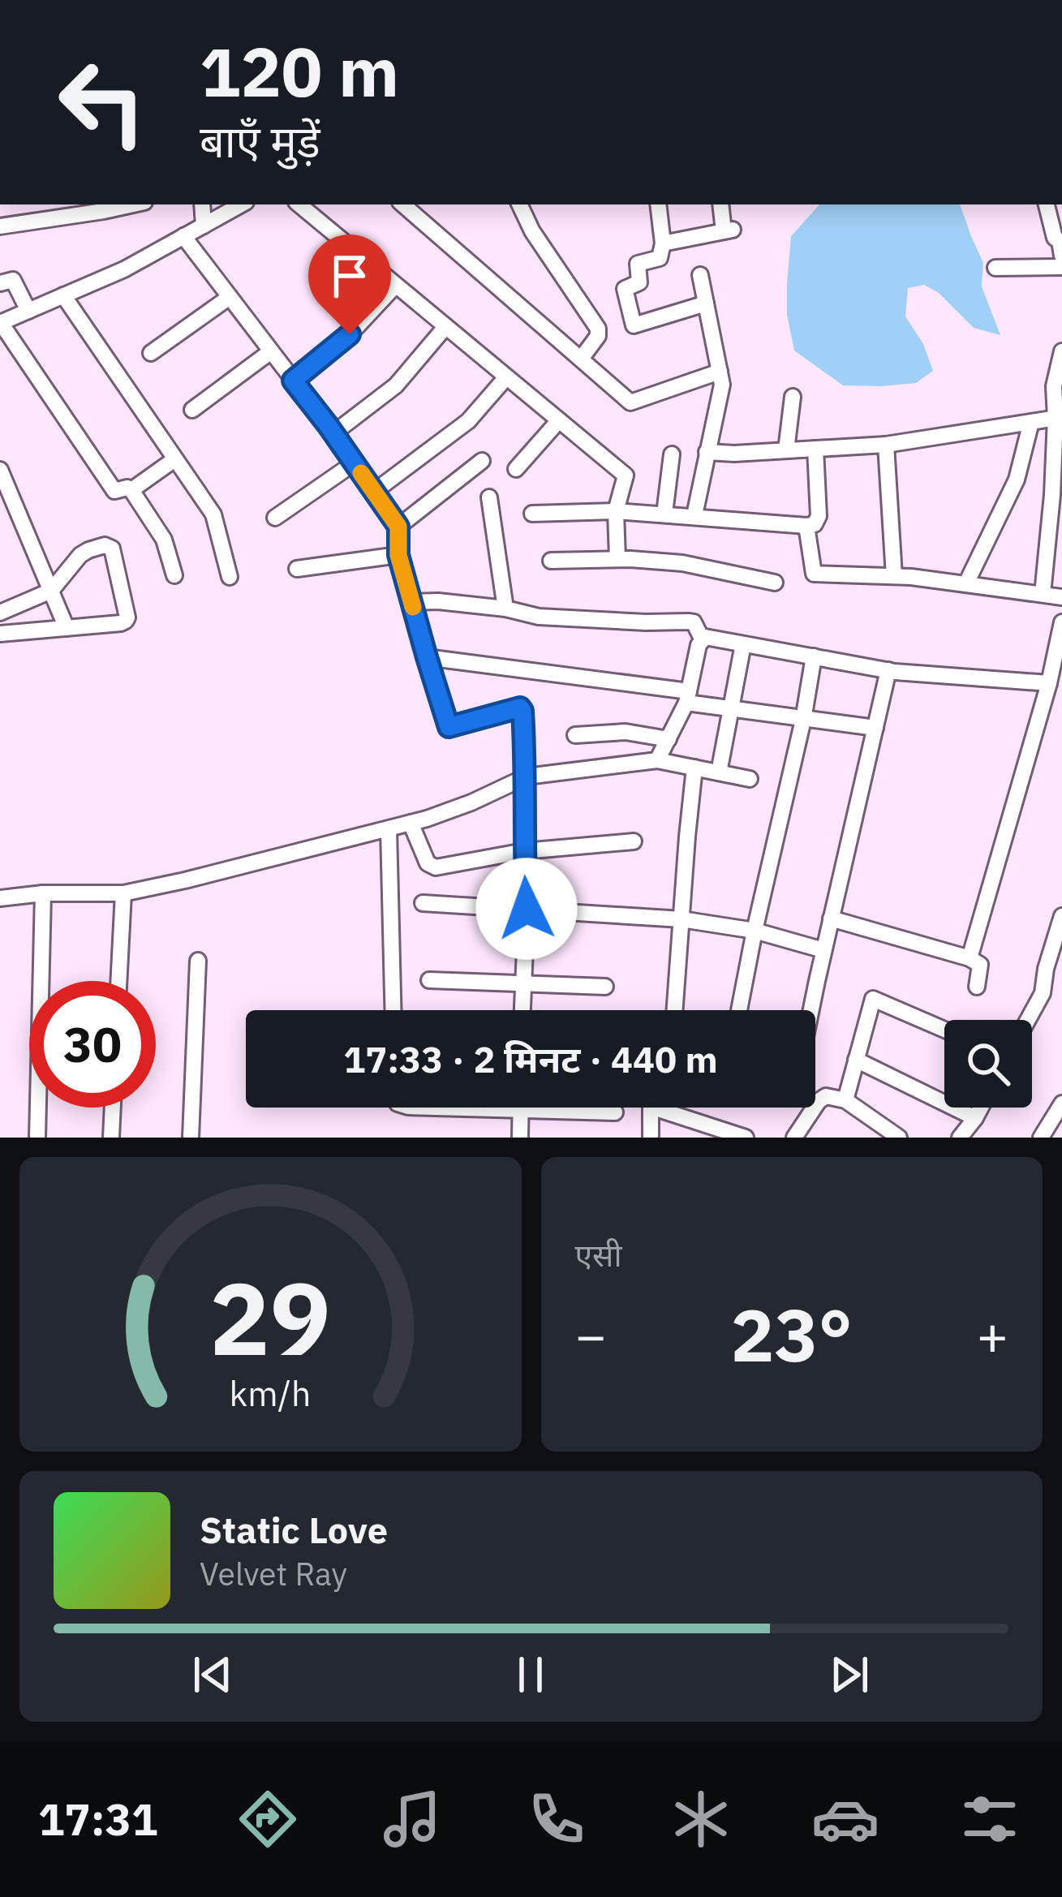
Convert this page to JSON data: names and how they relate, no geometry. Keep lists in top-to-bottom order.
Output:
{
  "page": {
    "turn": ["120 m", "बाएँ मुड़ें"],
    "limit": "30",
    "trip": "17:33 · 2 मिनट · 440 m",
    "tile": "एसी",
    "heat": ["−", "23°", "+"],
    "song": ["Static Love", "Velvet Ray"],
    "tabs": "17:31",
    "gauge": ["29", "km/h"]
  }
}
